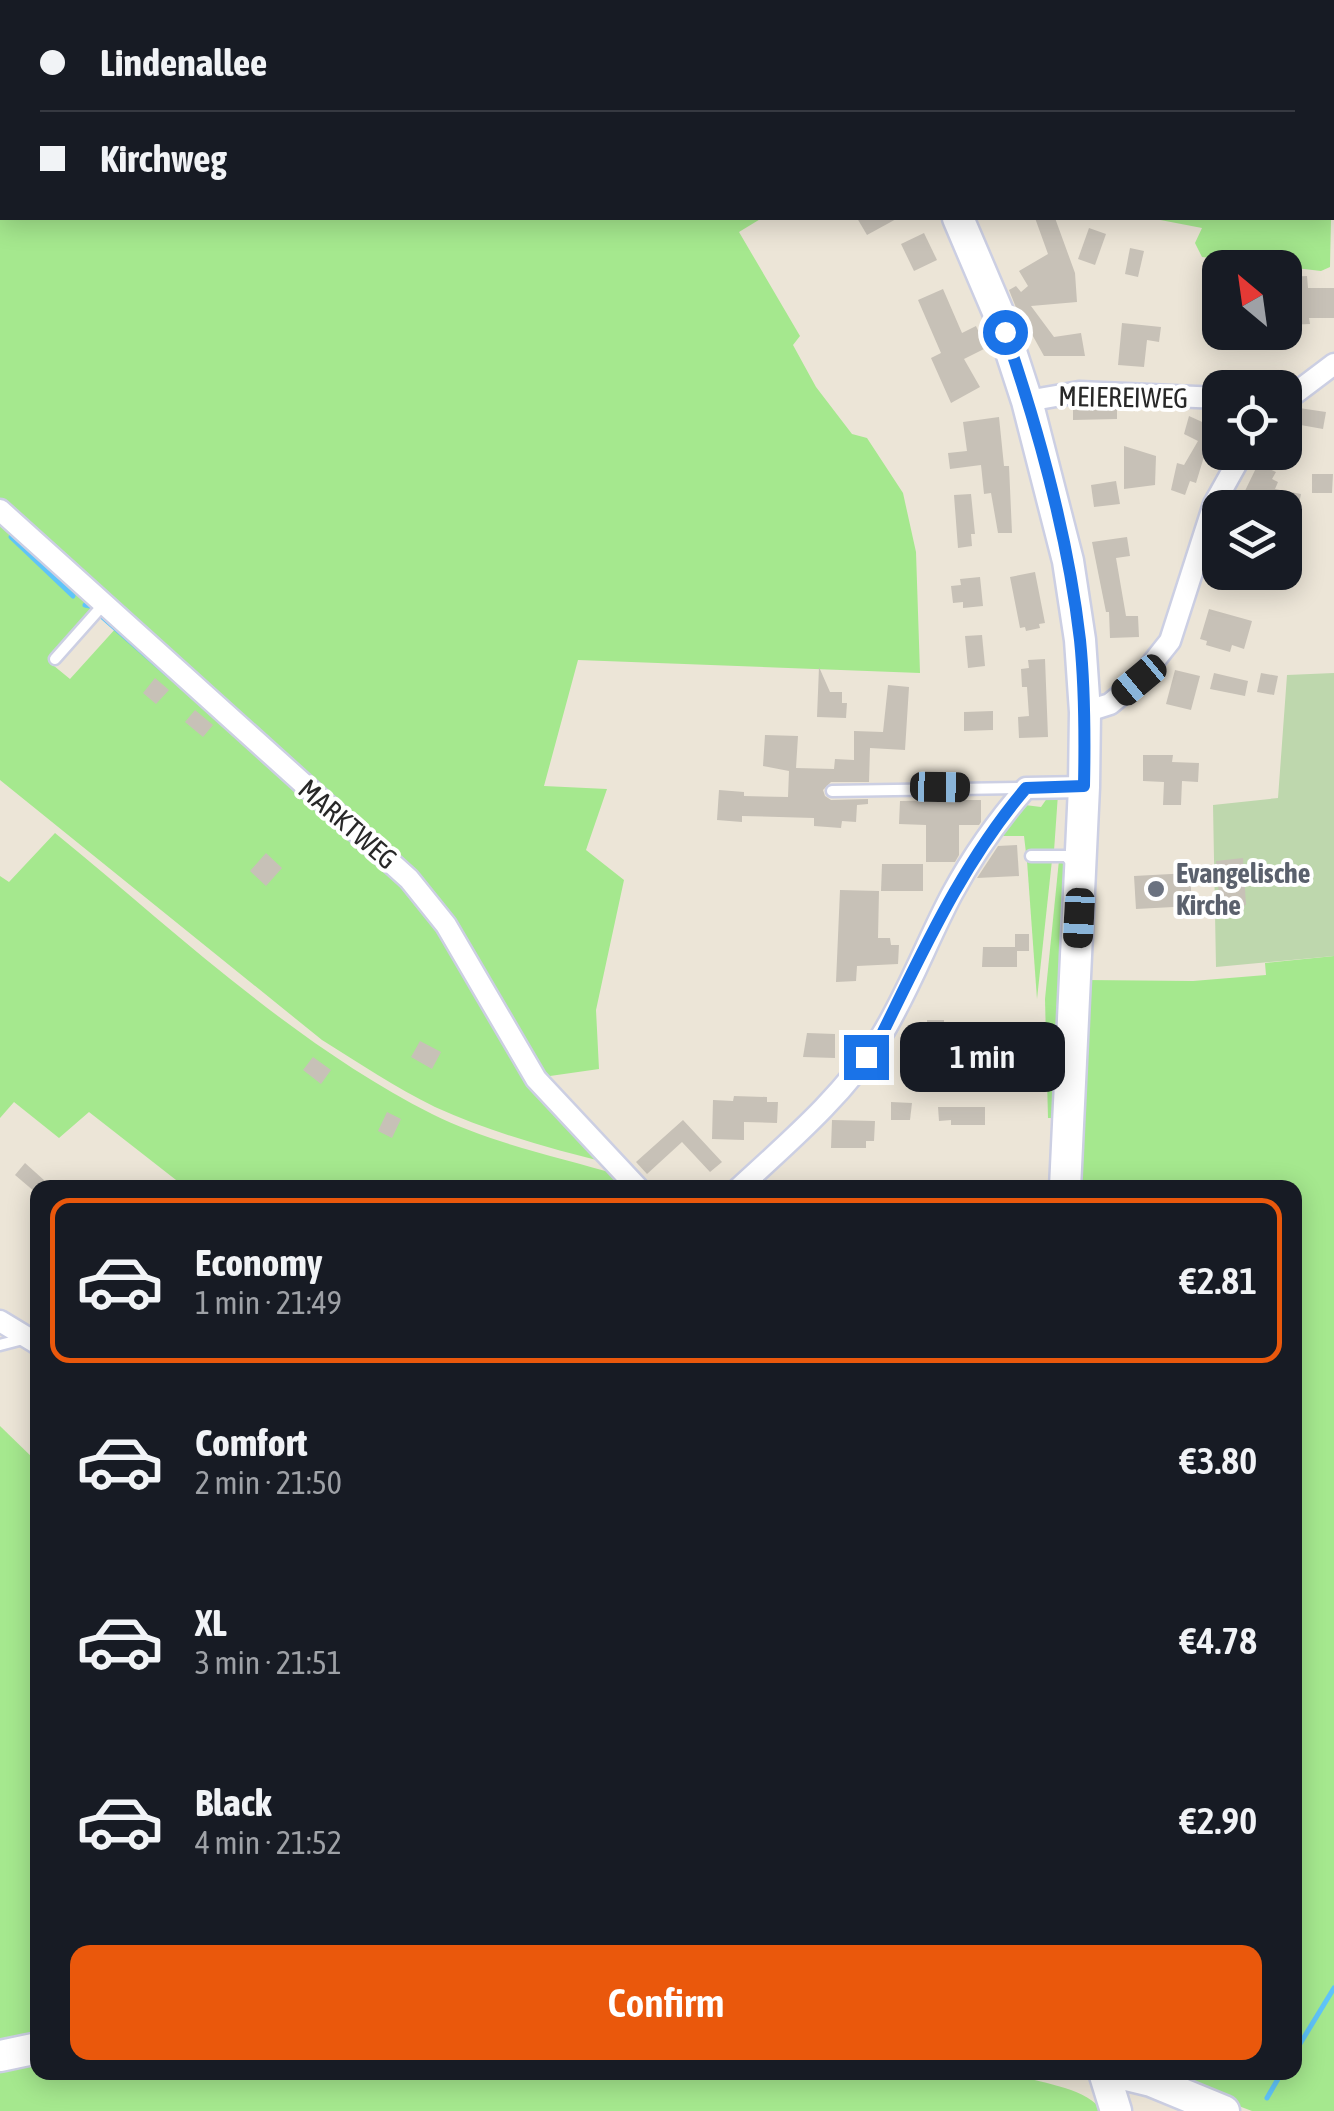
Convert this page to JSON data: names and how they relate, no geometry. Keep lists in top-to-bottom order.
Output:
{
  "streets": {
    "street": ["MEIEREIWEG", "MARKTWEG"]
  },
  "places": ["Evangelische Kirche"],
  "north": "top left",
  "page": {
    "banner": ["Lindenallee", "Kirchweg"],
    "bubble": "1 min",
    "list": [
      {
        "name": "Economy",
        "note": "1 min · 21:49",
        "value": "€2.81"
      },
      {
        "name": "Comfort",
        "note": "2 min · 21:50",
        "value": "€3.80"
      },
      {
        "name": "XL",
        "note": "3 min · 21:51",
        "value": "€4.78"
      },
      {
        "name": "Black",
        "note": "4 min · 21:52",
        "value": "€2.90"
      }
    ],
    "buttons": "Confirm"
  }
}
